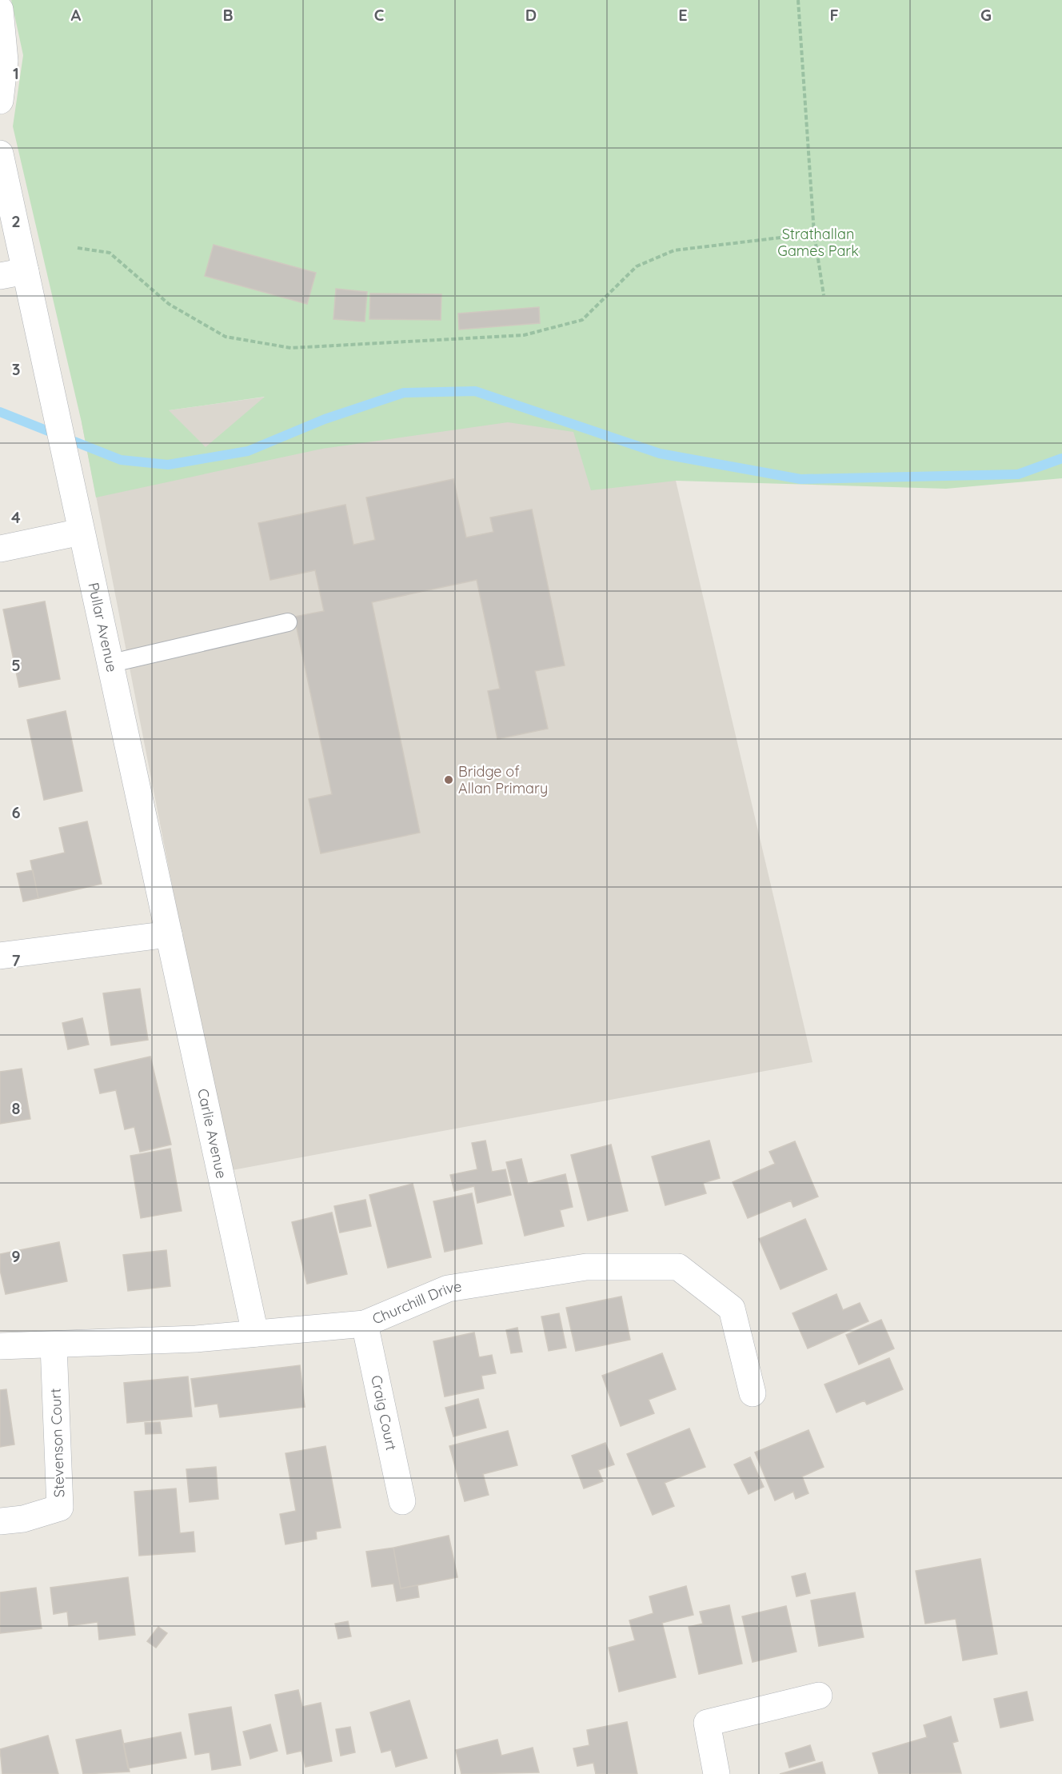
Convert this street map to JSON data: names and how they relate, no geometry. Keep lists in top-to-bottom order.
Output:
{
  "streets": {
    "street": [
      "Pullar Avenue",
      "Carlie Avenue",
      "Churchill Drive",
      "Craig Court",
      "Stevenson Court"
    ]
  },
  "crossings": [
    ["Pullar Avenue", "Carlie Avenue"],
    ["Carlie Avenue", "Churchill Drive"],
    ["Churchill Drive", "Craig Court"],
    ["Churchill Drive", "Stevenson Court"]
  ],
  "parks": ["Strathallan Games Park"],
  "places": ["Bridge of Allan Primary"],
  "grid": {
    "columns": [
      "A",
      "B",
      "C",
      "D",
      "E",
      "F",
      "G"
    ],
    "rows": [
      "1",
      "2",
      "3",
      "4",
      "5",
      "6",
      "7",
      "8",
      "9"
    ]
  }
}
